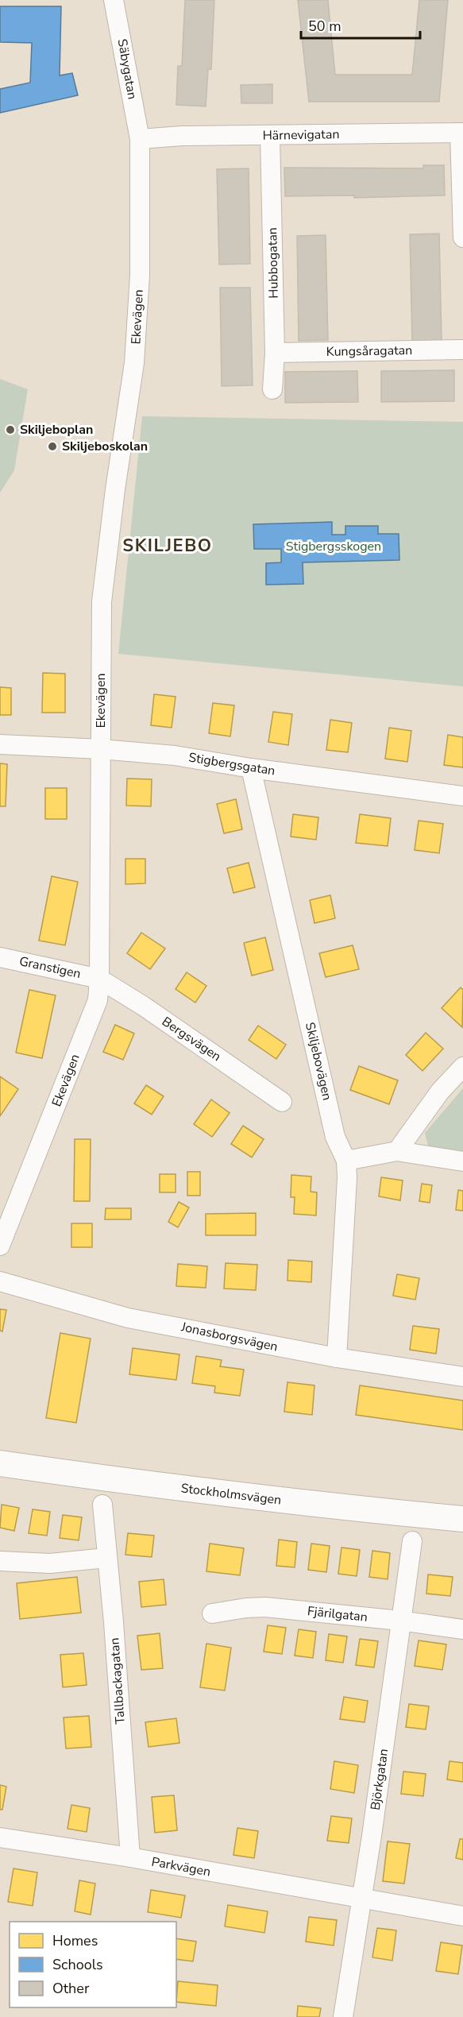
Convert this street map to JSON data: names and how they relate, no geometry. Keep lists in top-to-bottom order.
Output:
{
  "streets": {
    "main road": ["Stockholmsvägen"],
    "street": [
      "Säbygatan",
      "Härnevigatan",
      "Hubbogatan",
      "Ekevägen",
      "Kungsåragatan",
      "Stigbergsgatan",
      "Granstigen",
      "Bergsvägen",
      "Skiljebovägen",
      "Jonasborgsvägen",
      "Fjärilgatan",
      "Tallbackagatan",
      "Björkgatan",
      "Parkvägen"
    ]
  },
  "crossings": [
    ["Säbygatan", "Härnevigatan"],
    ["Säbygatan", "Ekevägen"],
    ["Härnevigatan", "Hubbogatan"],
    ["Härnevigatan", "Ekevägen"],
    ["Hubbogatan", "Kungsåragatan"],
    ["Ekevägen", "Stigbergsgatan"],
    ["Ekevägen", "Granstigen"],
    ["Ekevägen", "Bergsvägen"],
    ["Stigbergsgatan", "Skiljebovägen"],
    ["Granstigen", "Bergsvägen"],
    ["Skiljebovägen", "Jonasborgsvägen"],
    ["Fjärilgatan", "Björkgatan"],
    ["Tallbackagatan", "Parkvägen"],
    ["Björkgatan", "Parkvägen"]
  ],
  "districts": ["SKILJEBO"],
  "parks": ["Stigbergsskogen"],
  "places": ["Skiljeboplan", "Skiljeboskolan"],
  "legend": ["Homes", "Schools", "Other"],
  "scale_bar": "50 m"
}
